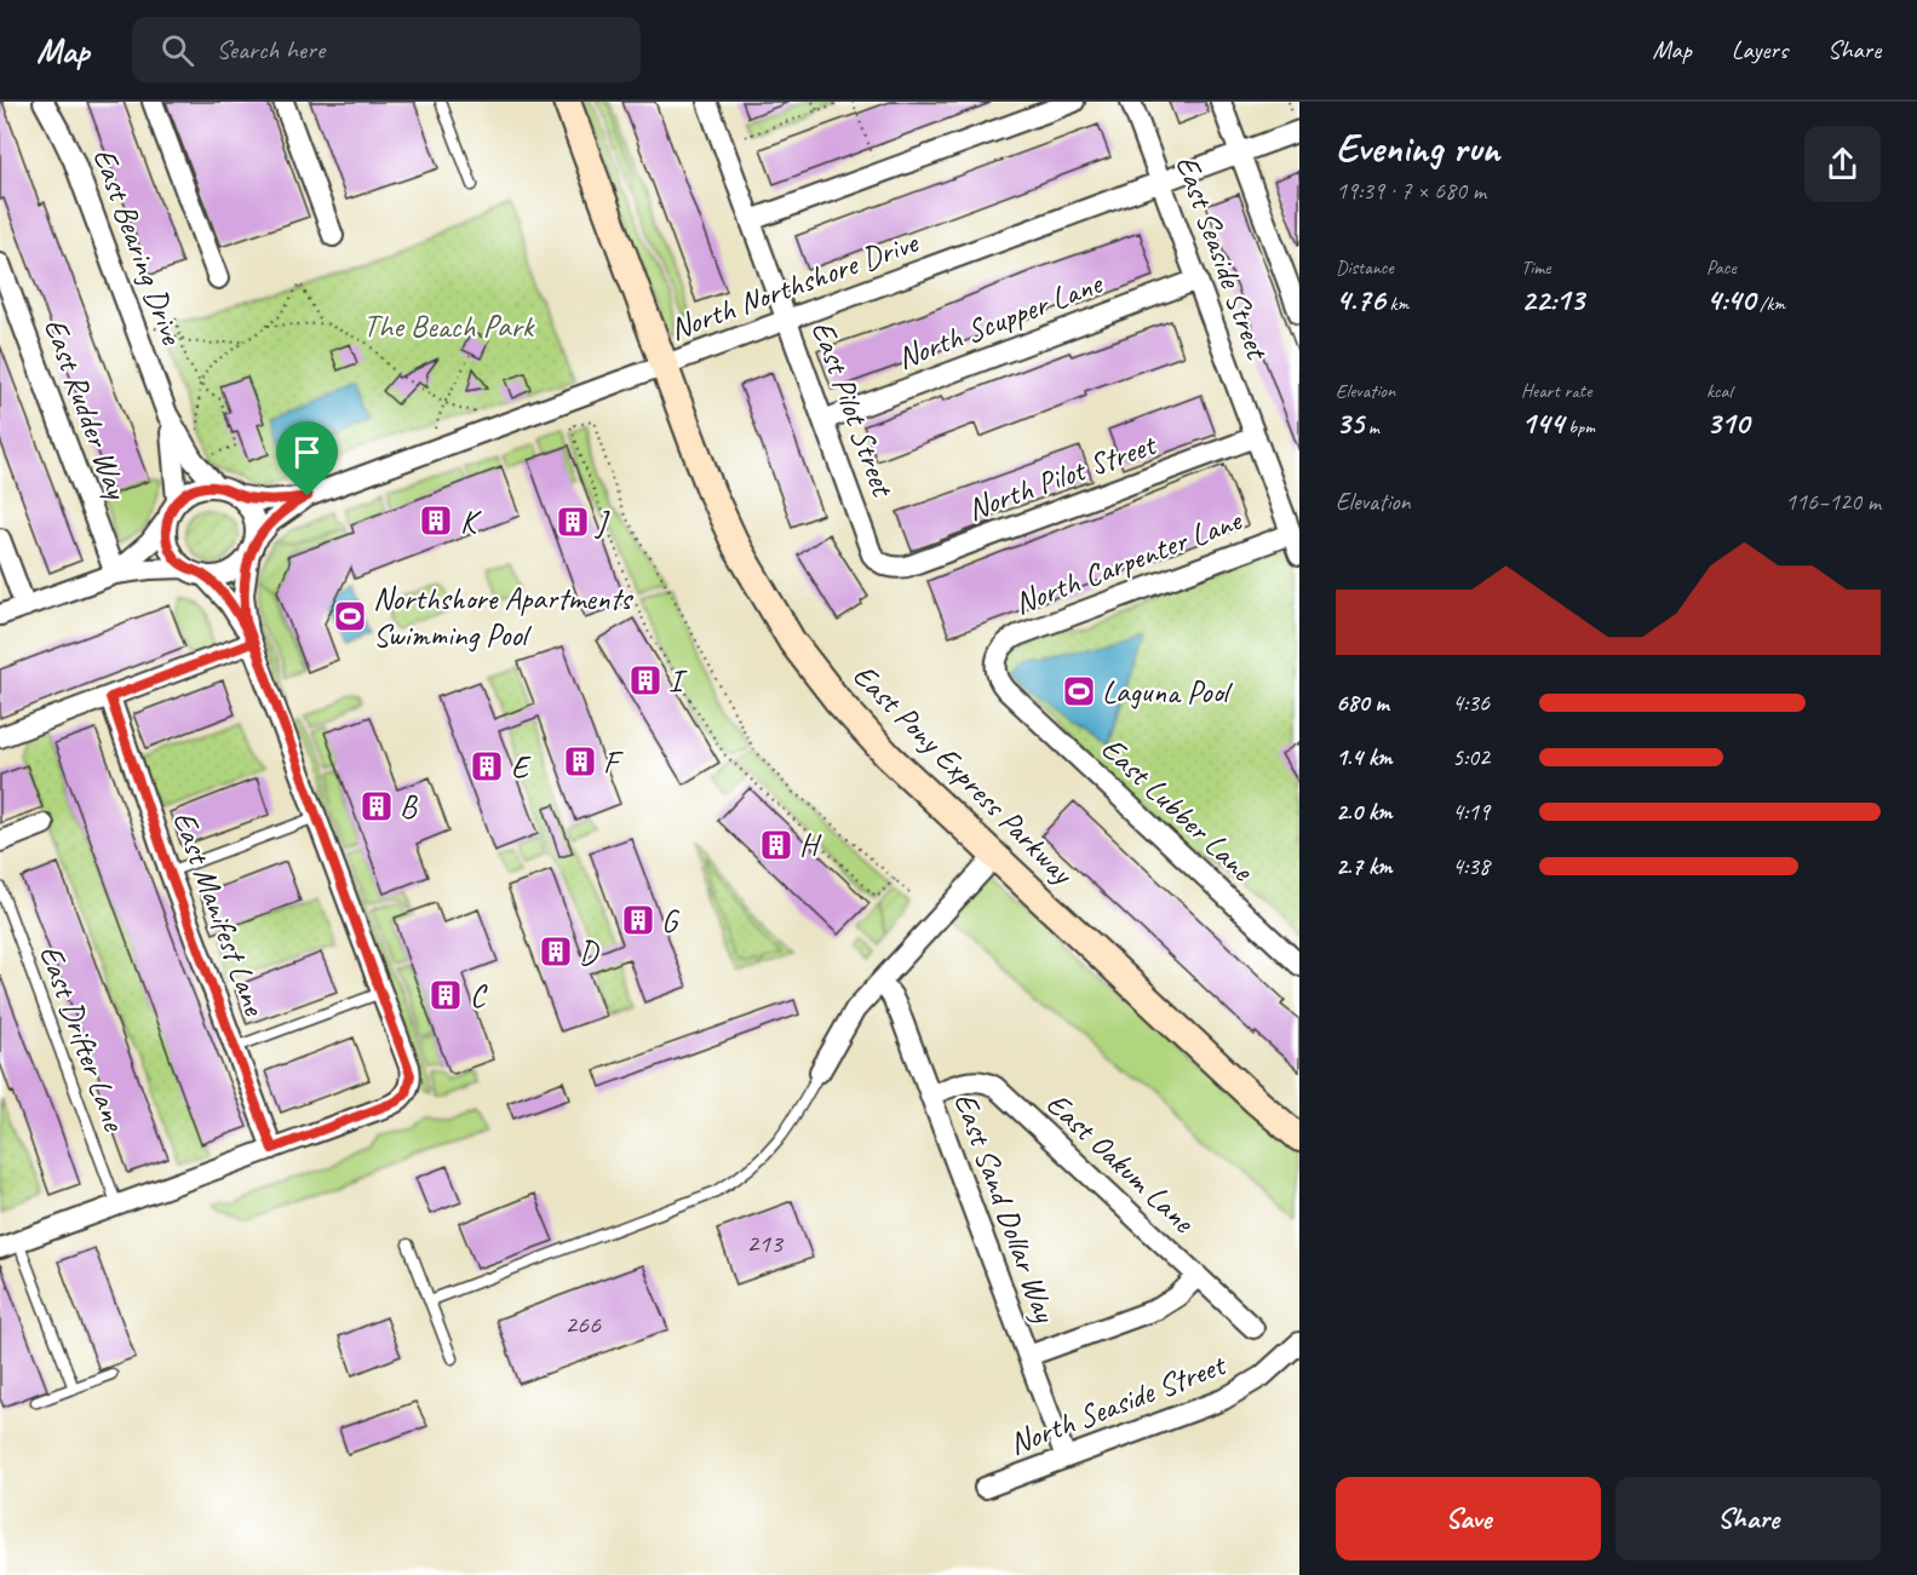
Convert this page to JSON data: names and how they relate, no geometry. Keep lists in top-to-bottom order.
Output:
{
  "streets": {
    "main road": ["East Pony Express Parkway"],
    "street": [
      "East Bearing Drive",
      "East Seaside Street",
      "North Northshore Drive",
      "North Scupper Lane",
      "East Rudder Way",
      "East Pilot Street",
      "North Pilot Street",
      "North Carpenter Lane",
      "East Lubber Lane",
      "East Manifest Lane",
      "East Oakum Lane",
      "East Sand Dollar Way",
      "North Seaside Street"
    ],
    "lane": ["East Drifter Lane"]
  },
  "crossings": [
    ["East Seaside Street", "North Northshore Drive"],
    ["East Seaside Street", "North Scupper Lane"],
    ["East Seaside Street", "North Pilot Street"],
    ["East Seaside Street", "North Carpenter Lane"],
    ["North Northshore Drive", "East Pilot Street"],
    ["North Northshore Drive", "East Pony Express Parkway"],
    ["North Scupper Lane", "East Pilot Street"],
    ["East Pilot Street", "North Pilot Street"],
    ["North Carpenter Lane", "East Lubber Lane"],
    ["East Oakum Lane", "East Sand Dollar Way"],
    ["East Sand Dollar Way", "North Seaside Street"]
  ],
  "parks": ["The Beach Park"],
  "places": {
    "building": [
      "K",
      "J",
      "I",
      "F",
      "E",
      "B",
      "H",
      "G",
      "D",
      "C"
    ],
    "sports": ["Northshore Apartments Swimming Pool", "Laguna Pool"]
  },
  "house_numbers": ["213", "266"],
  "page": {
    "header": "Map",
    "search": "Search here",
    "nav": ["Map", "Layers", "Share"],
    "heading": ["Evening run", "19:39 · 7 × 680 m"],
    "stats": [
      ["Distance", "4.76 km"],
      ["Time", "22:13"],
      ["Pace", "4:40 /km"],
      ["Elevation", "35 m"],
      ["Heart rate", "144 bpm"],
      ["kcal", "310"]
    ],
    "chart": ["Elevation", "116–120 m"],
    "list": [
      {
        "name": "680 m",
        "note": "4:36"
      },
      {
        "name": "1.4 km",
        "note": "5:02"
      },
      {
        "name": "2.0 km",
        "note": "4:19"
      },
      {
        "name": "2.7 km",
        "note": "4:38"
      }
    ],
    "buttons": ["Save", "Share"]
  }
}
